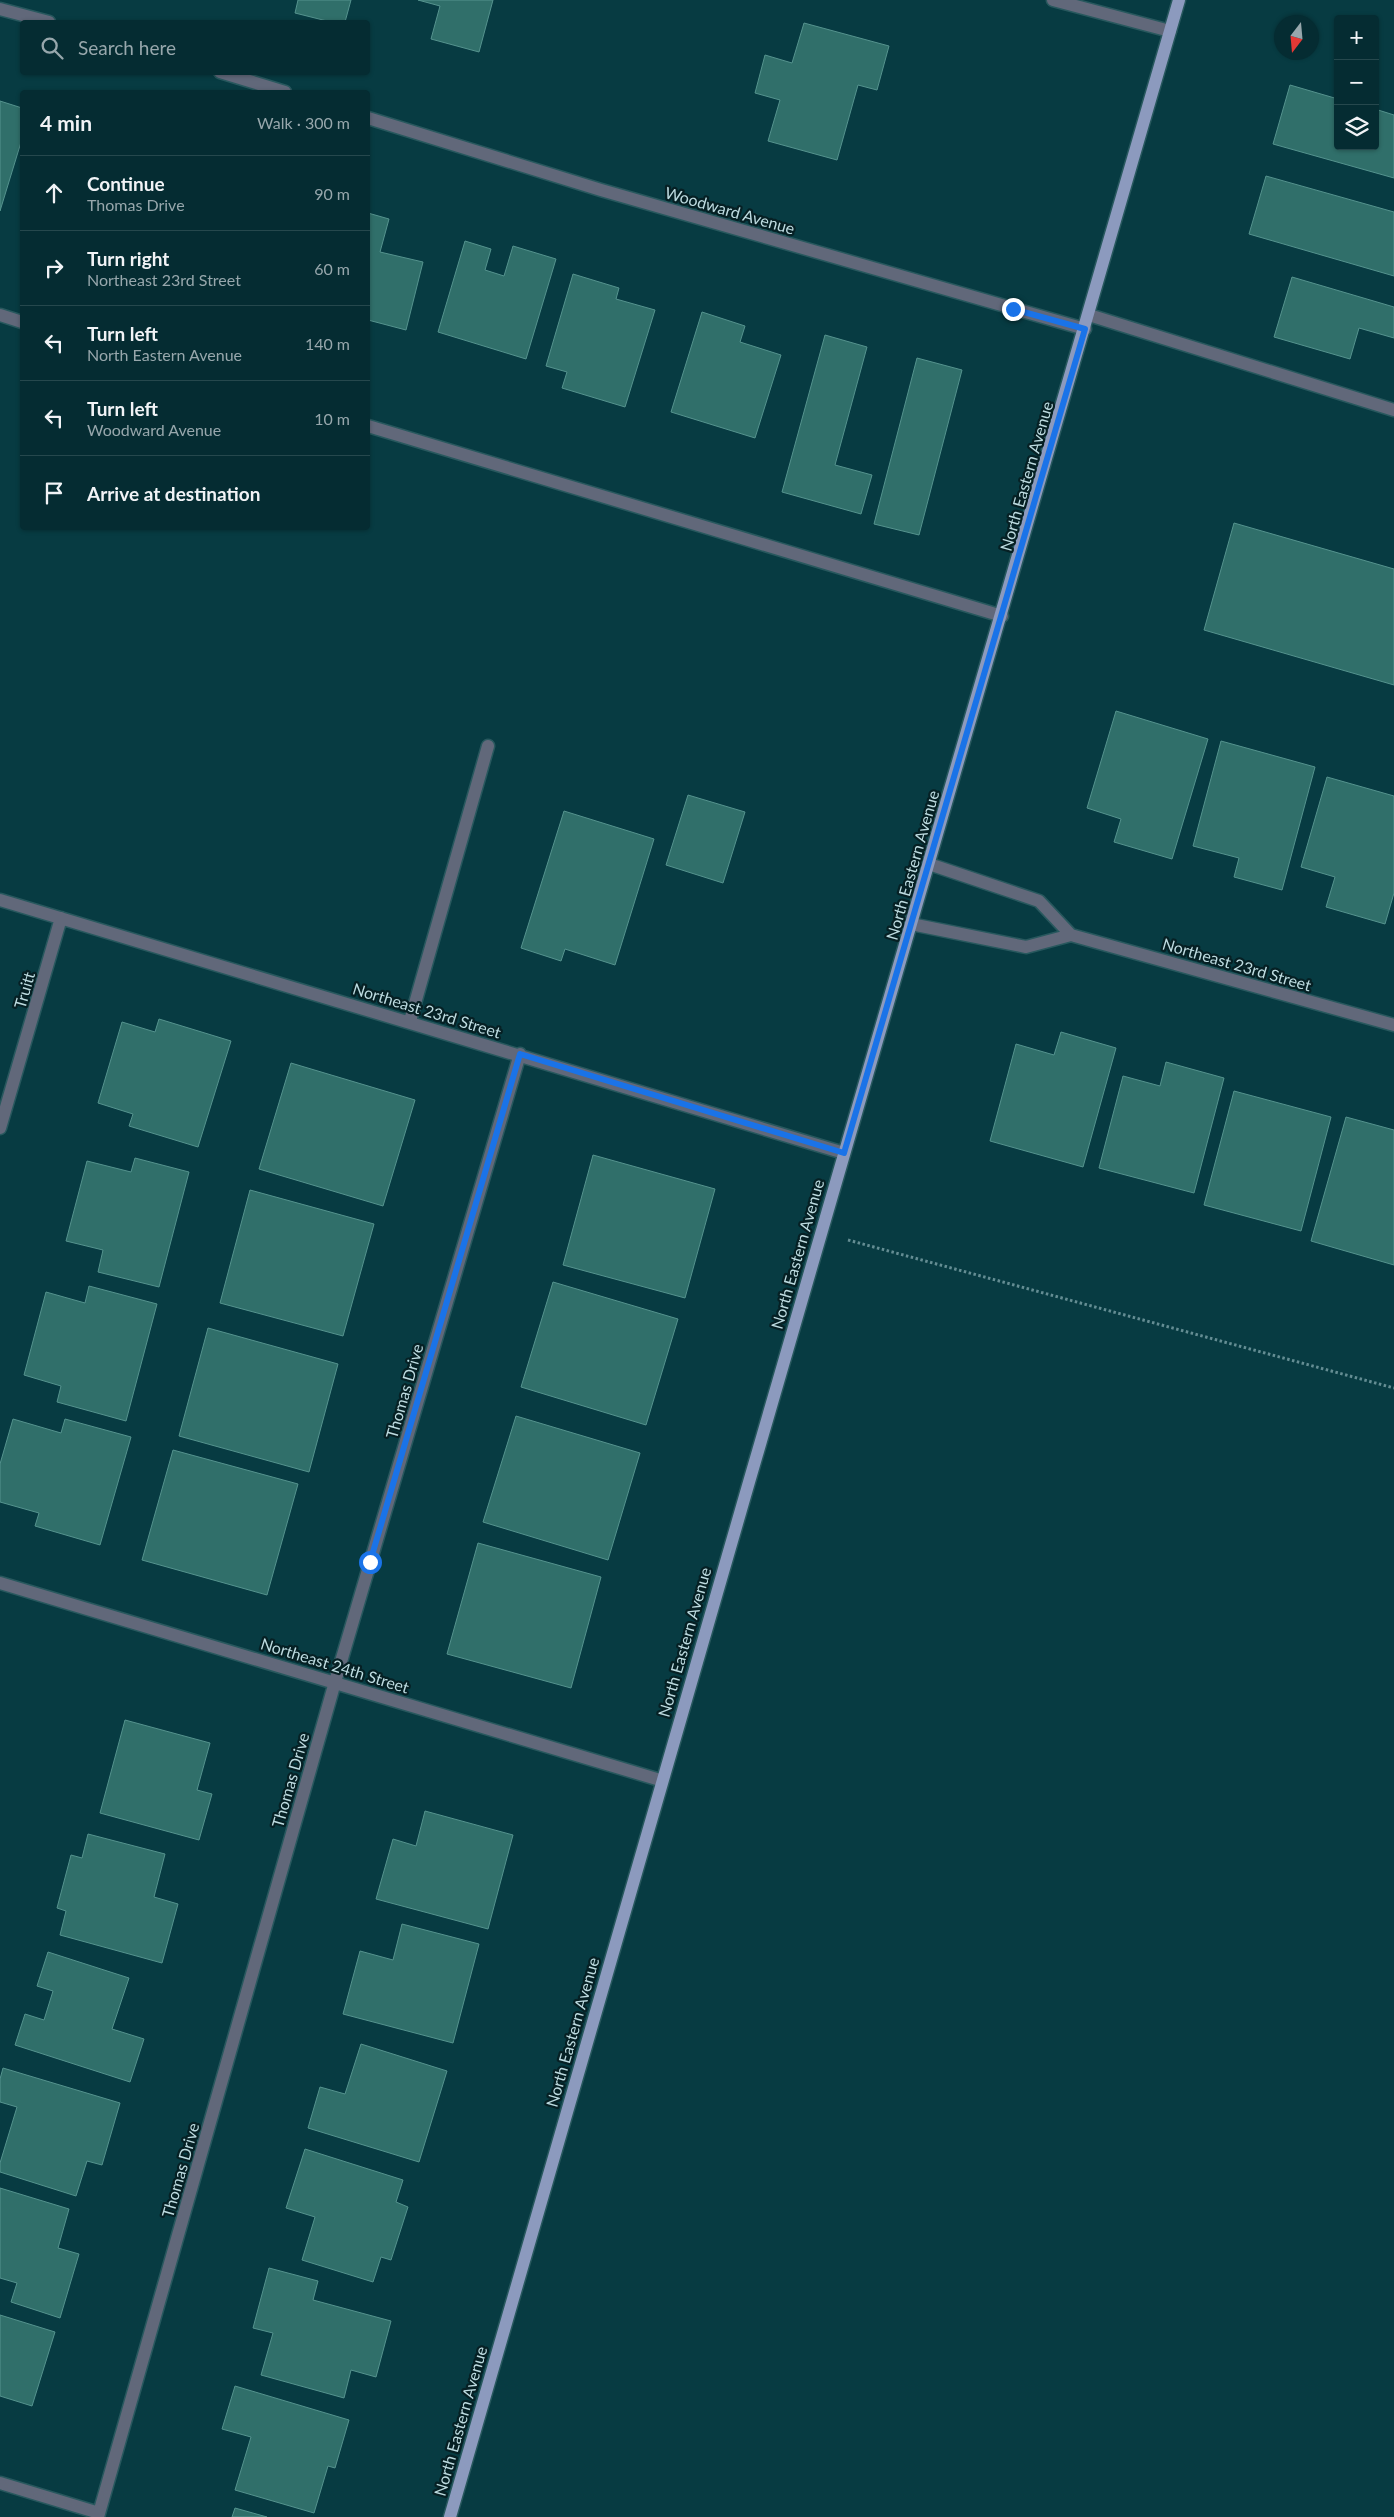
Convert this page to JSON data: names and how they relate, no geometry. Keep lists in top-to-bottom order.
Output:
{
  "streets": {
    "main road": ["North Eastern Avenue"],
    "street": [
      "Woodward Avenue",
      "Northeast 23rd Street",
      "Truitt",
      "Thomas Drive",
      "Northeast 24th Street"
    ]
  },
  "crossings": [
    ["Woodward Avenue", "North Eastern Avenue"],
    ["North Eastern Avenue", "Northeast 23rd Street"],
    ["North Eastern Avenue", "Northeast 24th Street"],
    ["Northeast 23rd Street", "Truitt"],
    ["Northeast 23rd Street", "Thomas Drive"],
    ["Thomas Drive", "Northeast 24th Street"]
  ],
  "north": "bottom",
  "page": {
    "map_buttons": ["+", "−"],
    "search": "Search here",
    "heading": ["4 min", "Walk · 300 m"],
    "list": [
      ["Continue", "Thomas Drive", "90 m"],
      ["Turn right", "Northeast 23rd Street", "60 m"],
      ["Turn left", "North Eastern Avenue", "140 m"],
      ["Turn left", "Woodward Avenue", "10 m"],
      "Arrive at destination"
    ]
  }
}
